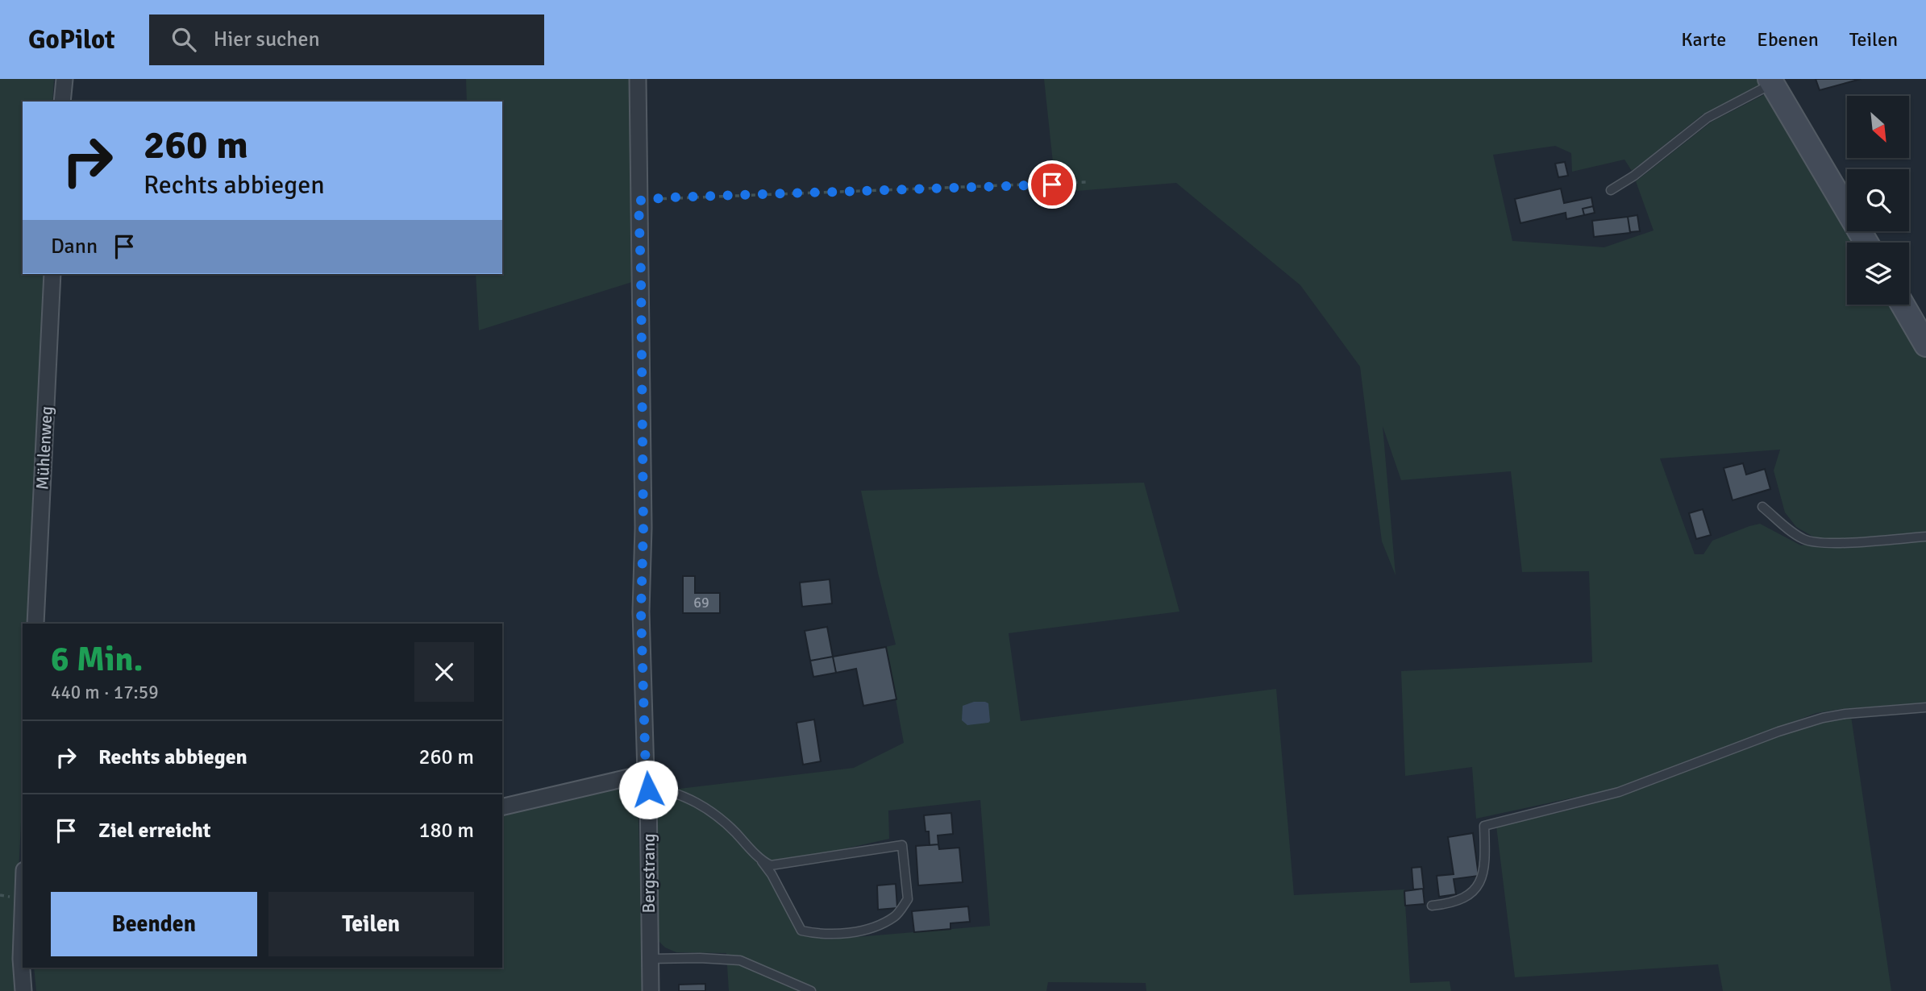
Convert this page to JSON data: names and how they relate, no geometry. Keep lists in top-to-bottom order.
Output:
{
  "streets": {
    "street": ["Mühlenweg", "Bergstrang"]
  },
  "house_numbers": ["69"],
  "north": "bottom right",
  "page": {
    "header": "GoPilot",
    "search": "Hier suchen",
    "nav": ["Karte", "Ebenen", "Teilen"],
    "turn": ["260 m", "Rechts abbiegen"],
    "then": "Dann",
    "heading": ["6 Min.", "440 m · 17:59"],
    "list": [
      {
        "name": "Rechts abbiegen",
        "value": "260 m"
      },
      {
        "name": "Ziel erreicht",
        "value": "180 m"
      }
    ],
    "buttons": ["Beenden", "Teilen"]
  }
}
